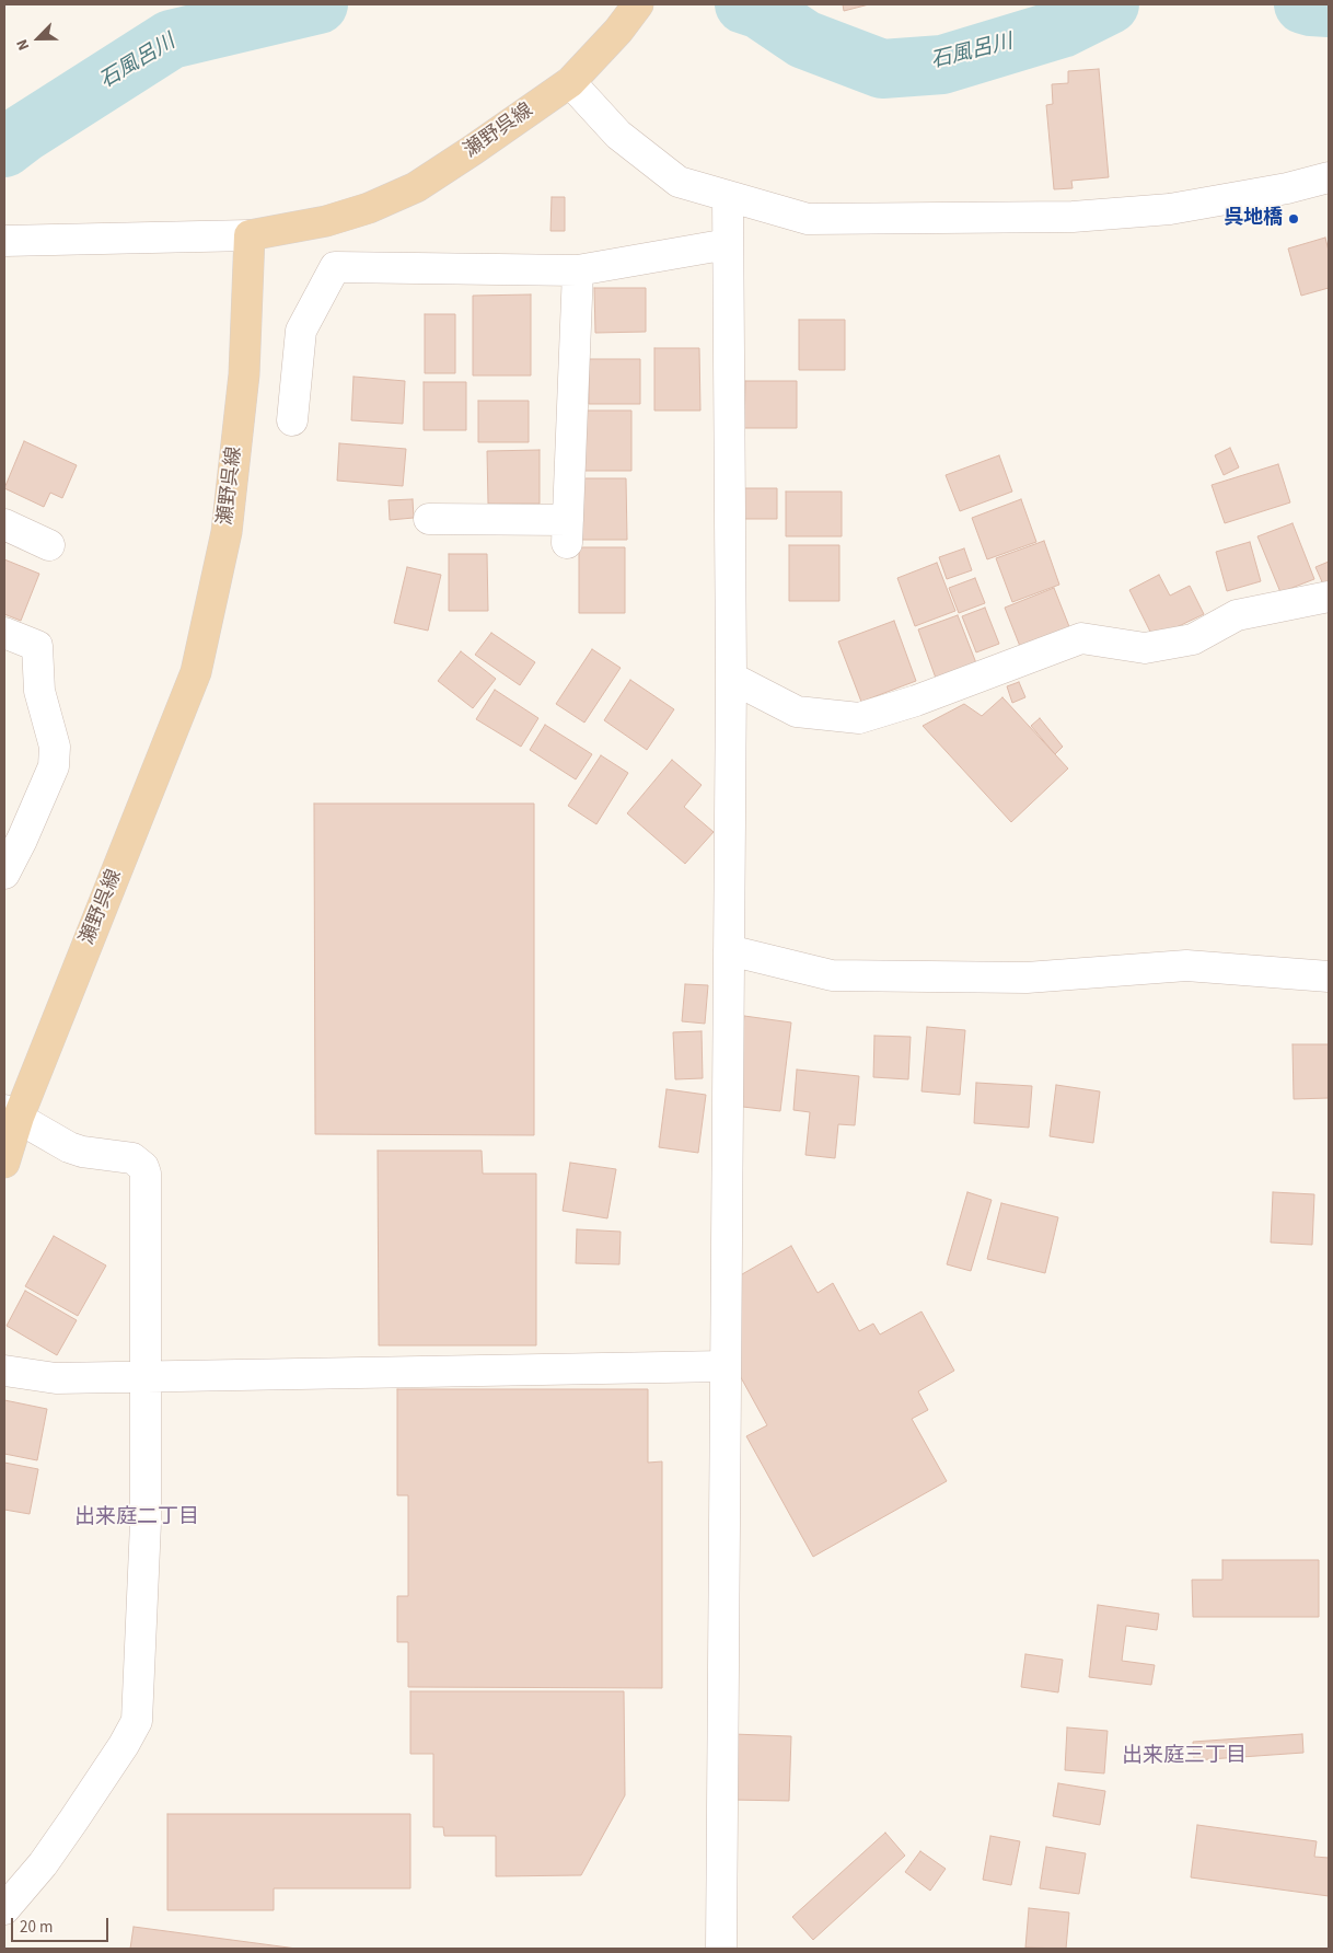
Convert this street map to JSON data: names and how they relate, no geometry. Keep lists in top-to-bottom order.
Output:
{
  "streets": {
    "main road": ["瀬野呉線"]
  },
  "districts": ["出来庭二丁目", "出来庭三丁目"],
  "water": ["石風呂川"],
  "places": ["呉地橋"],
  "scale_bar": "20 m",
  "north": "bottom left"
}
